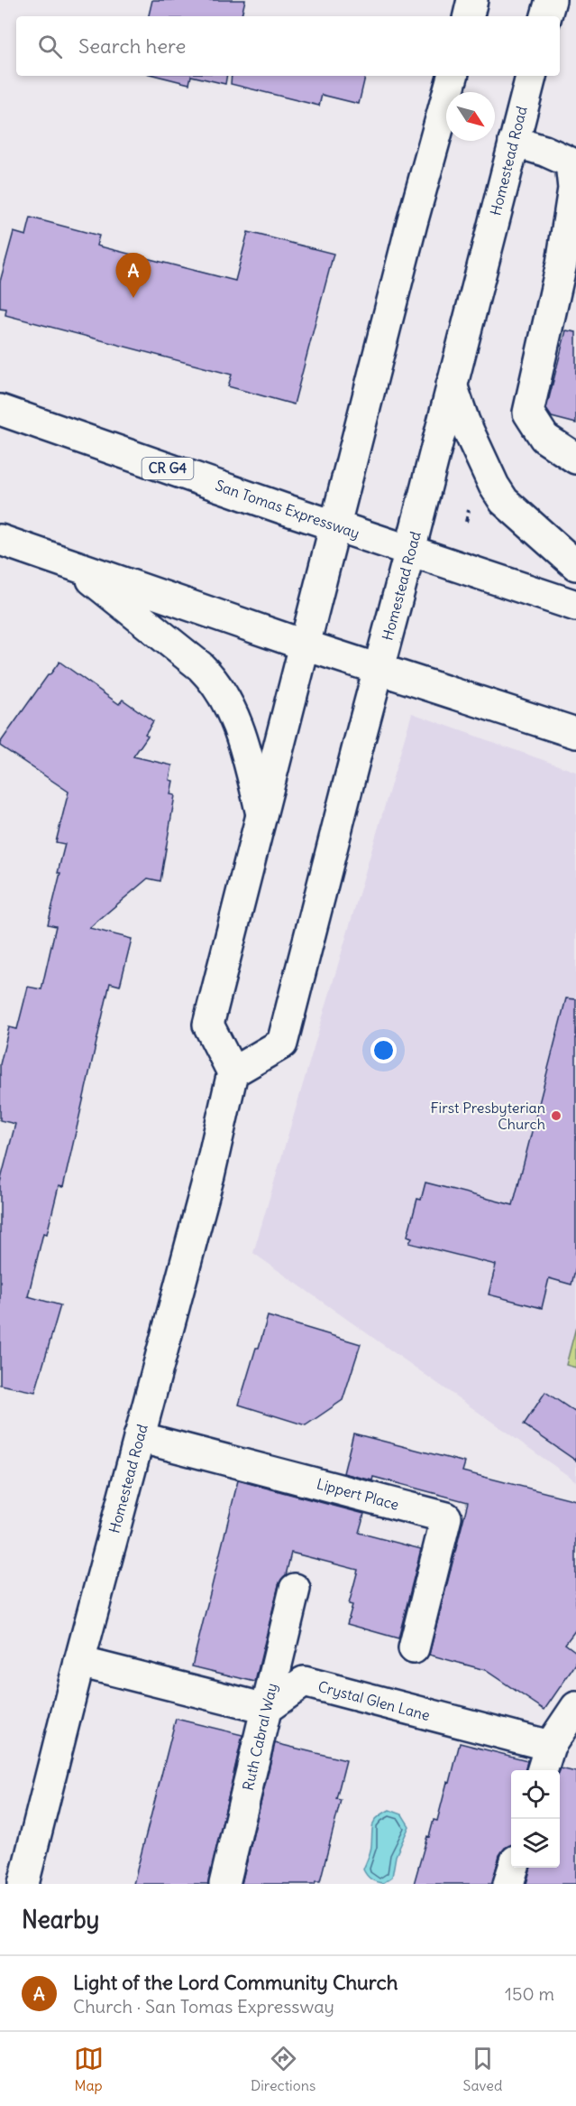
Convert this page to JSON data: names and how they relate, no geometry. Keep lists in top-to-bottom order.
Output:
{
  "streets": {
    "main road": [
      "Homestead Road",
      "CR G4",
      "San Tomas Expressway",
      "Lippert Place",
      "Crystal Glen Lane",
      "Ruth Cabral Way"
    ]
  },
  "crossings": [
    ["Homestead Road", "San Tomas Expressway"],
    ["Homestead Road", "Lippert Place"],
    ["Crystal Glen Lane", "Ruth Cabral Way"]
  ],
  "places": ["First Presbyterian Church"],
  "north": "bottom right",
  "page": {
    "search": "Search here",
    "pins": "A",
    "heading": "Nearby",
    "list": [
      {
        "mark": "A",
        "name": "Light of the Lord Community Church",
        "note": "Church · San Tomas Expressway",
        "value": "150 m"
      }
    ],
    "nav": ["Map", "Directions", "Saved"]
  }
}
